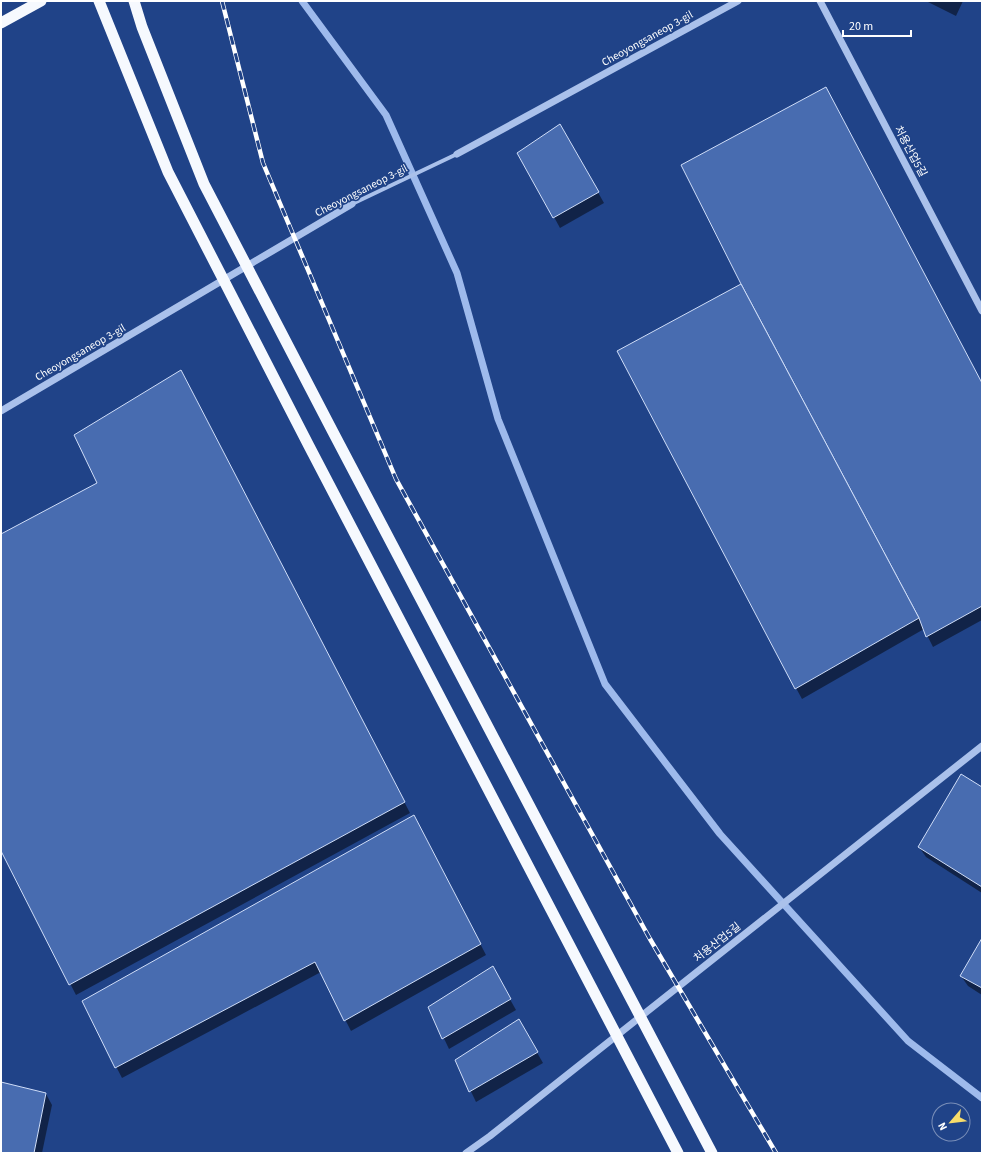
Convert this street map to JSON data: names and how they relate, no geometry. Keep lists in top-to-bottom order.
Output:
{
  "streets": {
    "street": ["Cheoyongsaneop 3-gil", "처용산업5길"]
  },
  "scale_bar": "20 m",
  "north": "bottom left"
}
